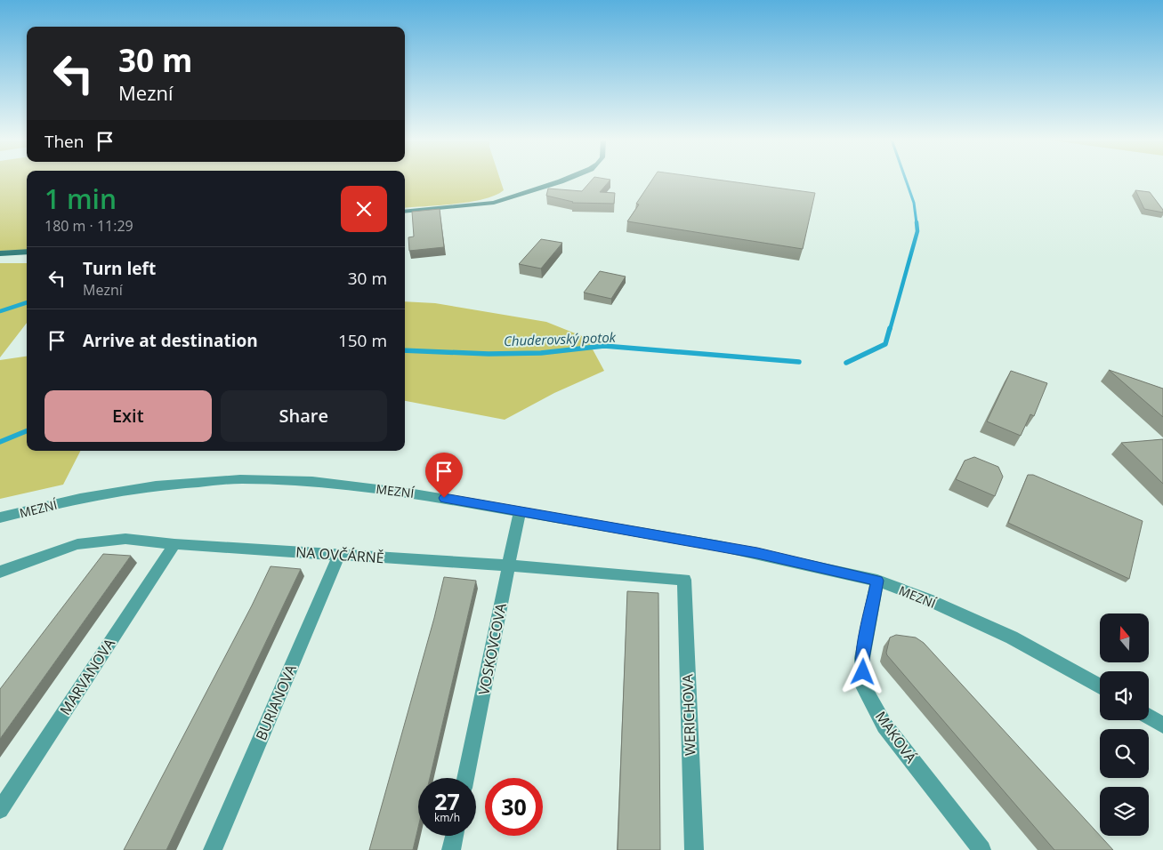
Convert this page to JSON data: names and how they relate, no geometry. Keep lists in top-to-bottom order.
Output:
{
  "streets": {
    "street": [
      "MEZNÍ",
      "NA OVČÁRNĚ",
      "VOSKOVCOVA",
      "MARVANOVA",
      "BURIANOVA",
      "WERICHOVA",
      "MAKOVÁ"
    ]
  },
  "crossings": [
    ["MEZNÍ", "VOSKOVCOVA"],
    ["MEZNÍ", "MAKOVÁ"],
    ["NA OVČÁRNĚ", "VOSKOVCOVA"],
    ["NA OVČÁRNĚ", "MARVANOVA"],
    ["NA OVČÁRNĚ", "BURIANOVA"],
    ["NA OVČÁRNĚ", "WERICHOVA"]
  ],
  "water": ["Chuderovský potok"],
  "north": "top",
  "page": {
    "turn": ["30 m", "Mezní"],
    "then": "Then",
    "heading": ["1 min", "180 m · 11:29"],
    "list": [
      {
        "name": "Turn left",
        "note": "Mezní",
        "value": "30 m"
      },
      {
        "name": "Arrive at destination",
        "value": "150 m"
      }
    ],
    "buttons": ["Exit", "Share"],
    "speed": "27 km/h",
    "limit": "30"
  }
}
